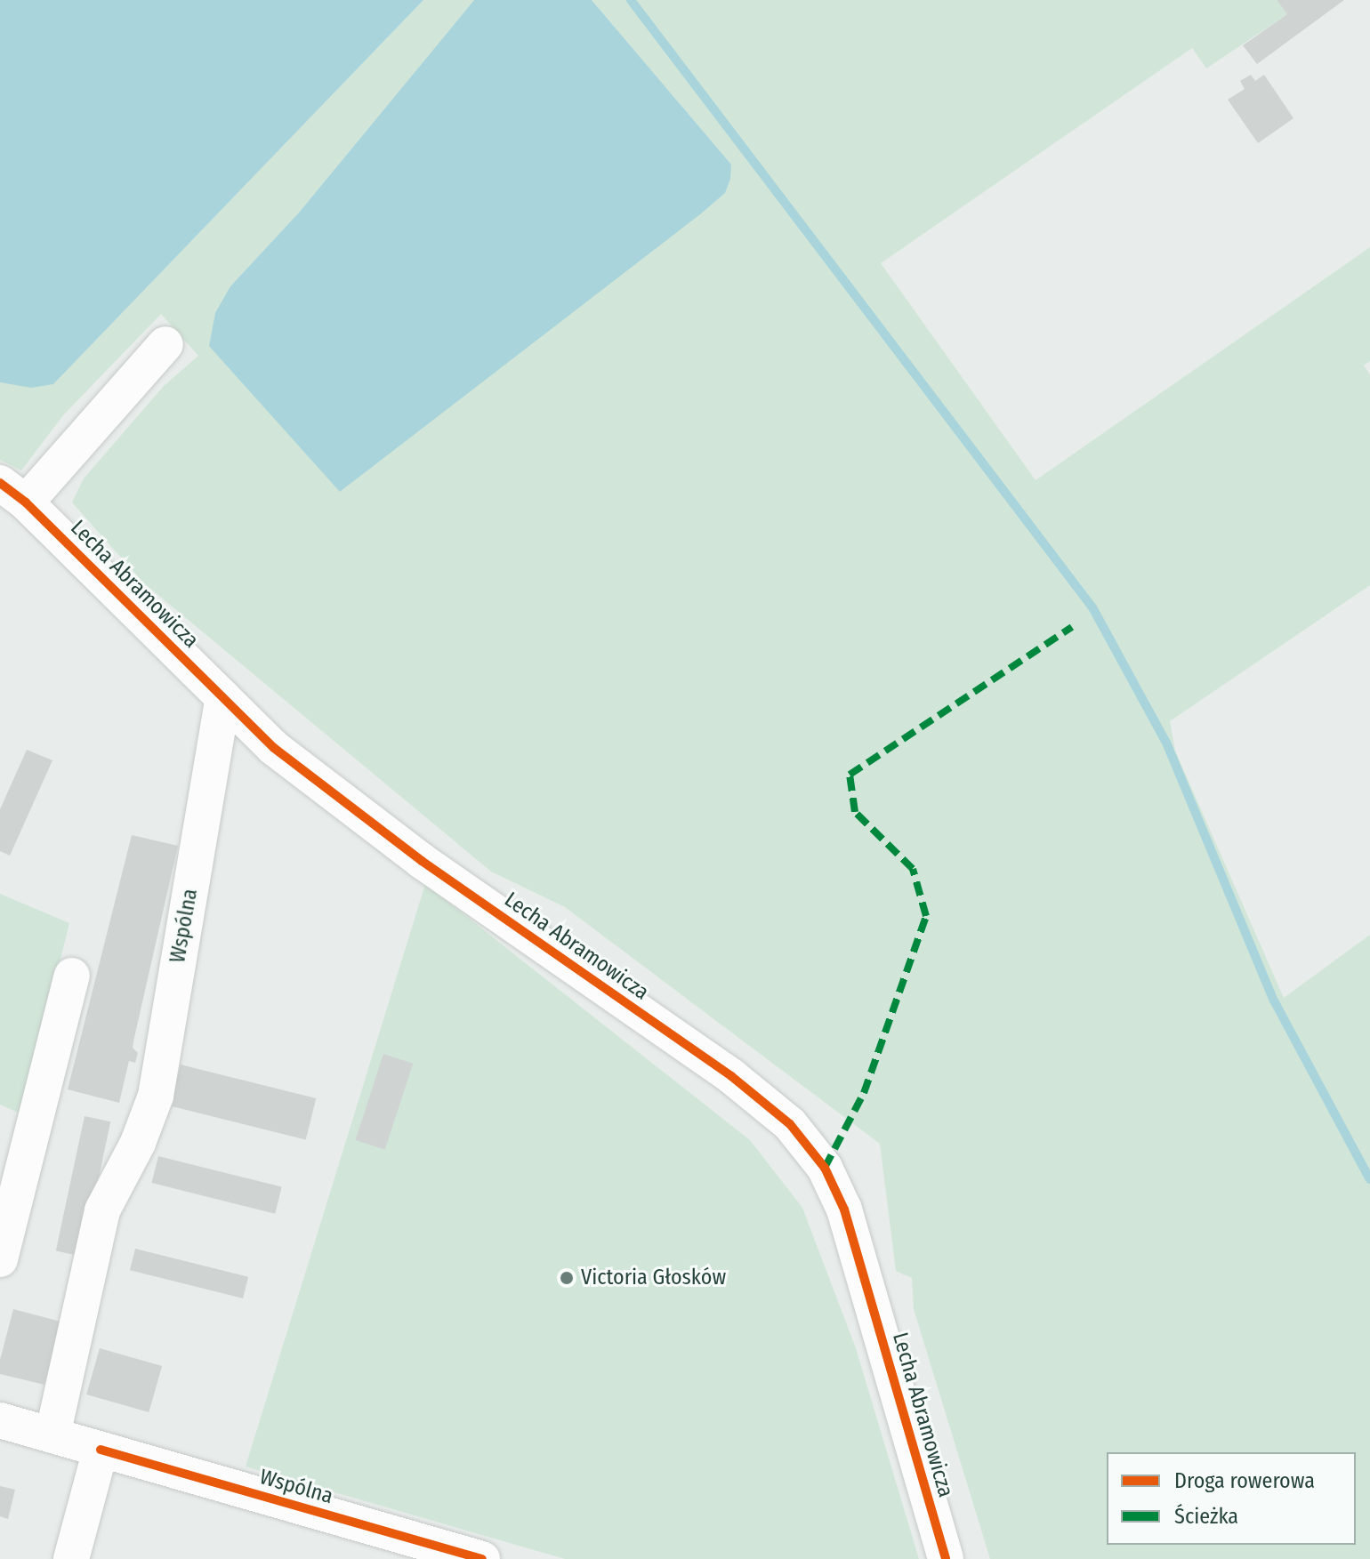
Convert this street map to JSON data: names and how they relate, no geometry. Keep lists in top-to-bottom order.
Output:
{
  "streets": {
    "street": ["Lecha Abramowicza", "Wspólna"]
  },
  "crossings": [
    ["Lecha Abramowicza", "Wspólna"]
  ],
  "places": ["Victoria Głosków"],
  "legend": ["Droga rowerowa", "Ścieżka"]
}
